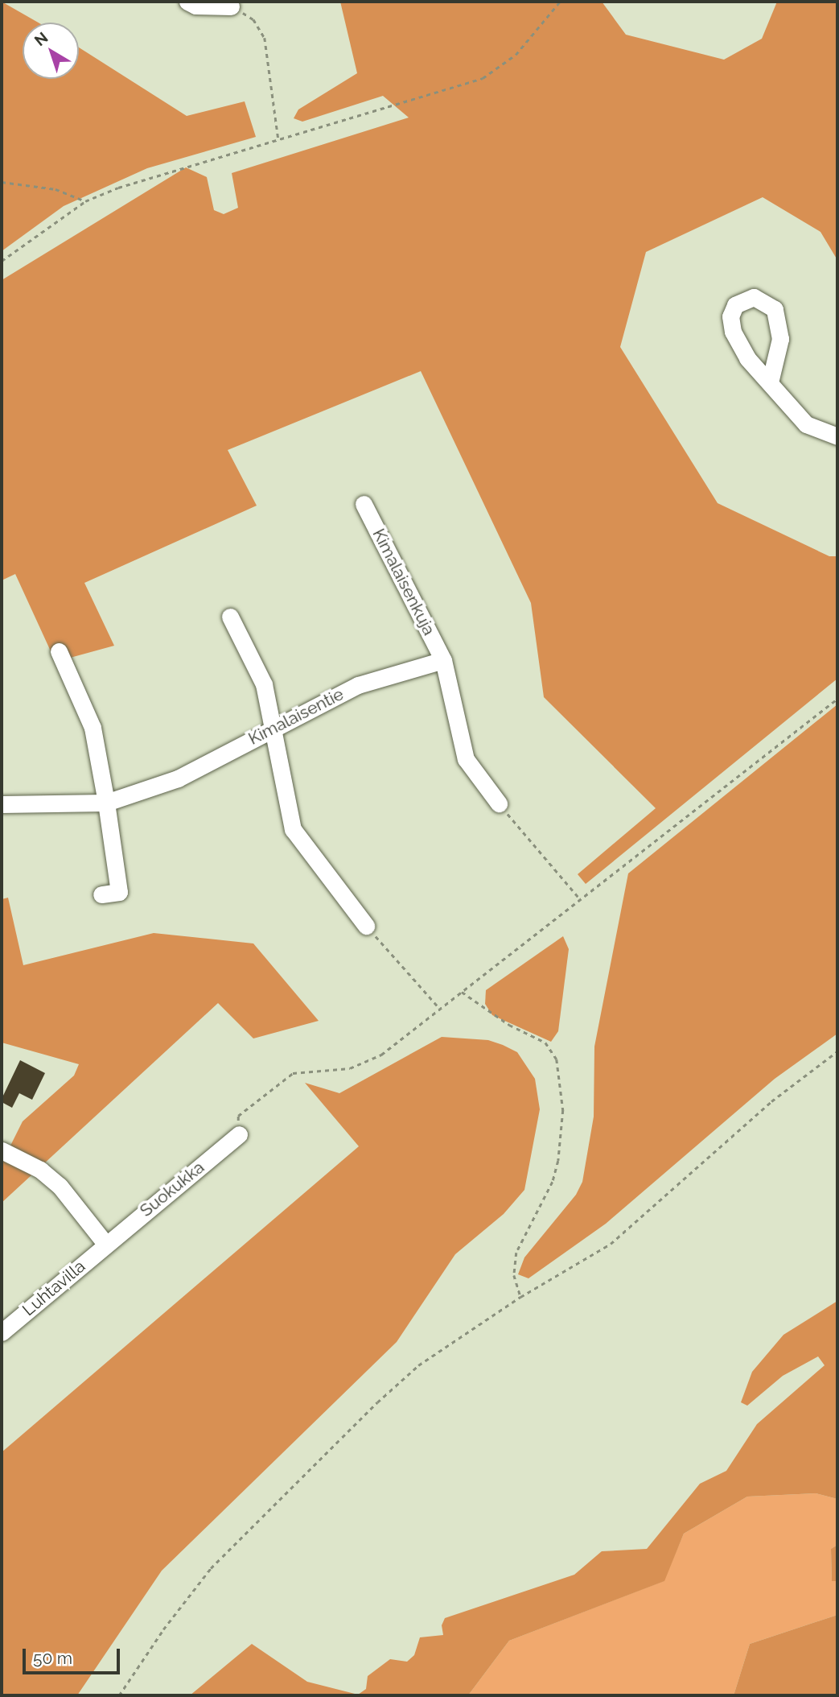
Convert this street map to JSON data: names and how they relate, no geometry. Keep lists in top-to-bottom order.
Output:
{
  "streets": {
    "street": [
      "Kimalaisenkuja",
      "Kimalaisentie",
      "Suokukka",
      "Luhtavilla"
    ]
  },
  "crossings": [
    ["Kimalaisenkuja", "Kimalaisentie"],
    ["Suokukka", "Luhtavilla"]
  ],
  "scale_bar": "50 m",
  "north": "top left"
}
